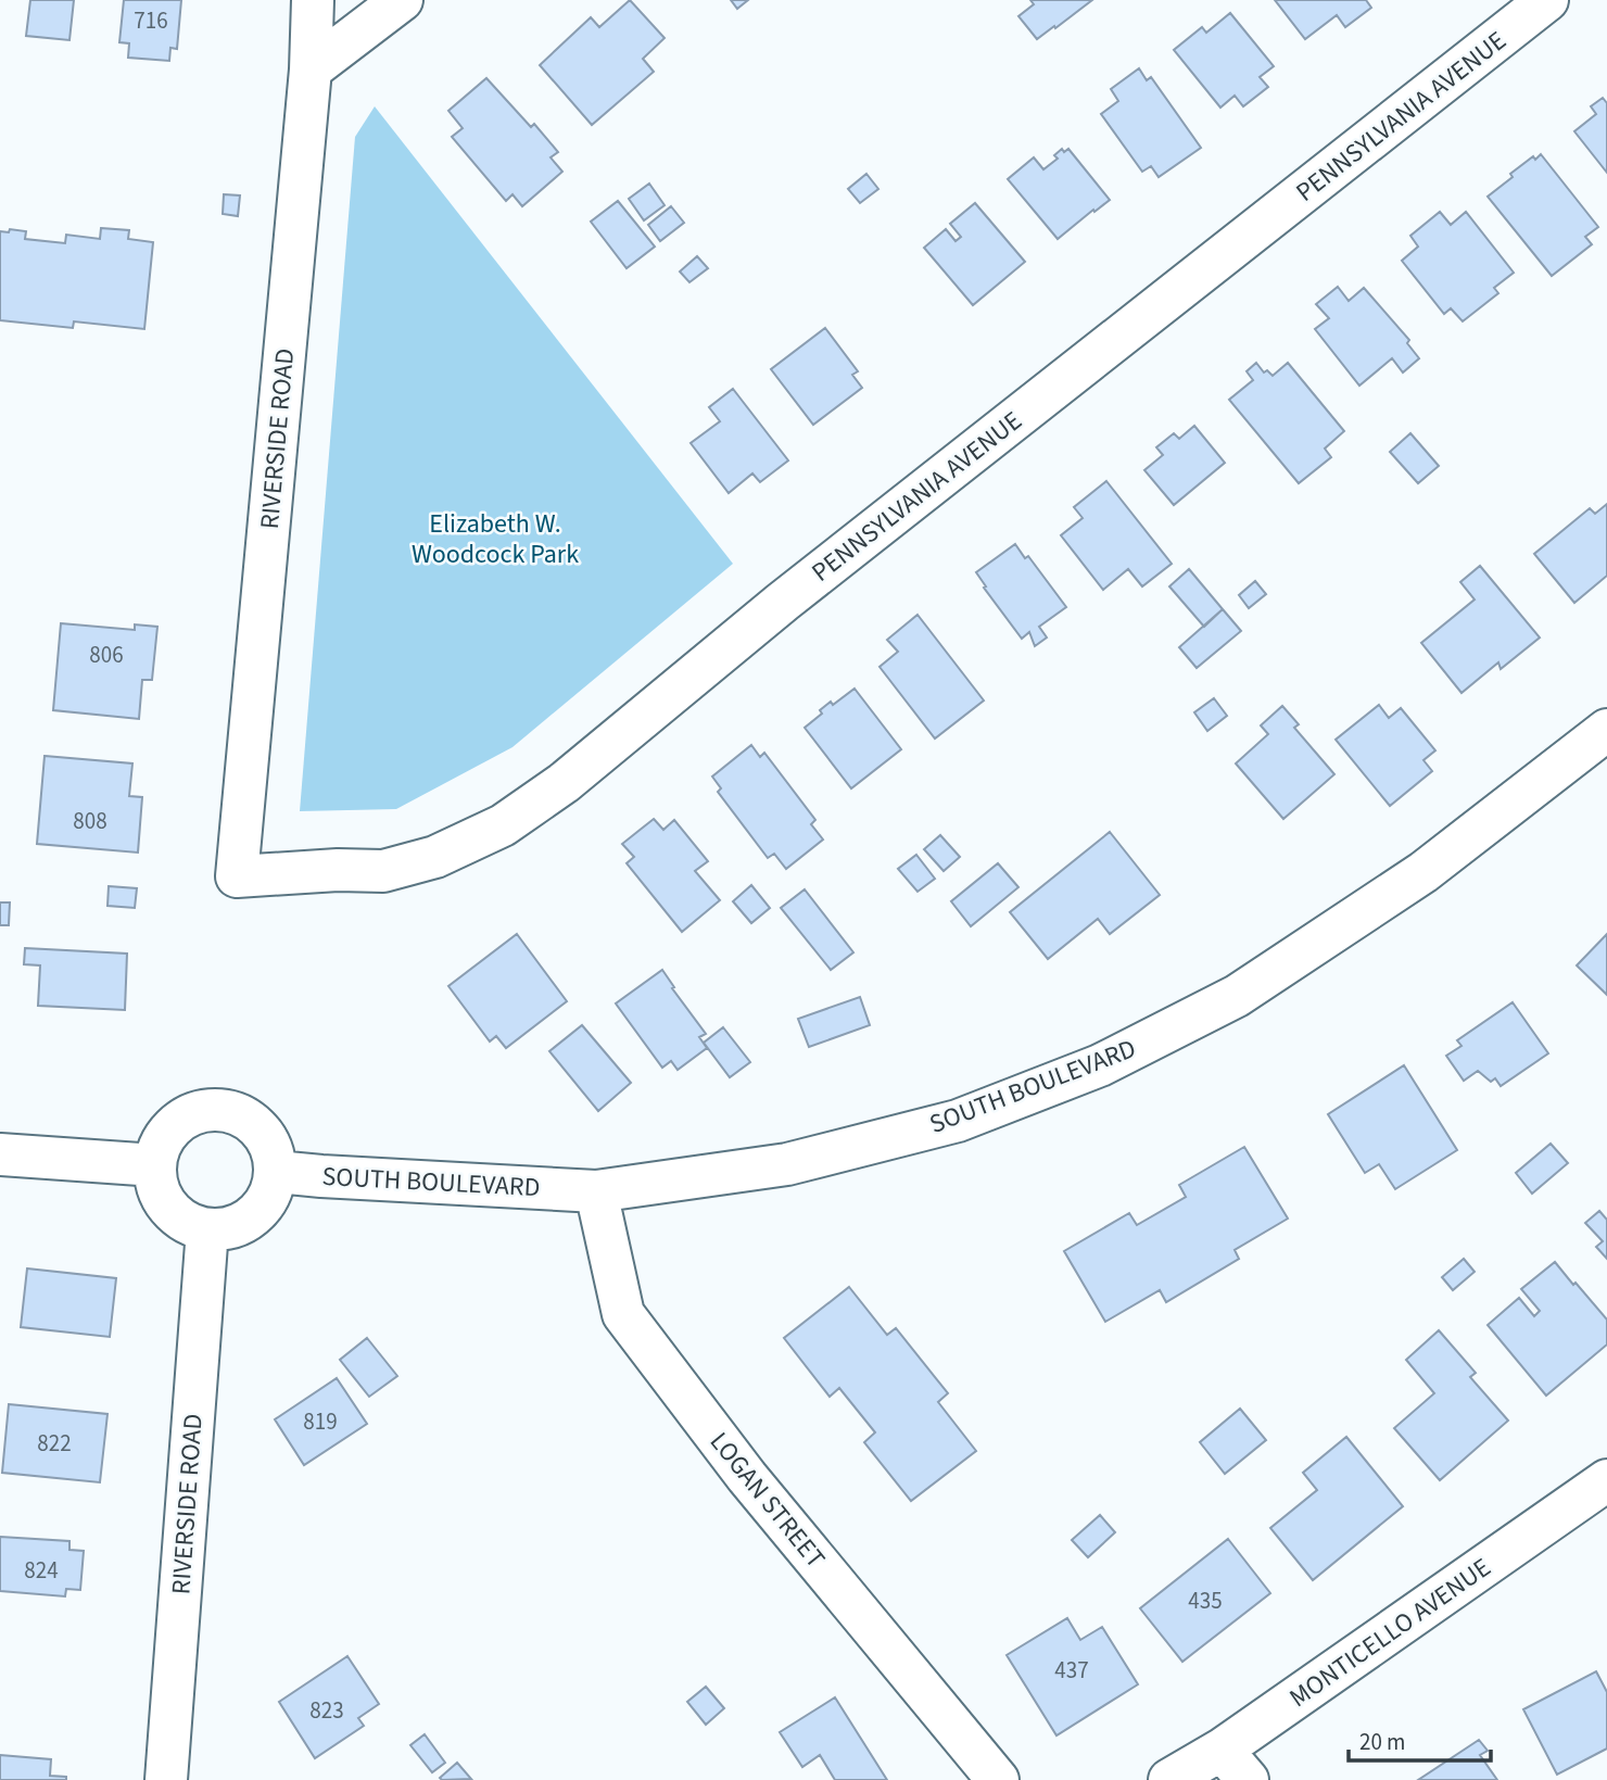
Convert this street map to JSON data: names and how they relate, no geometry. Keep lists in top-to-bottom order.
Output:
{
  "streets": {
    "street": [
      "PENNSYLVANIA AVENUE",
      "RIVERSIDE ROAD",
      "SOUTH BOULEVARD",
      "LOGAN STREET",
      "MONTICELLO AVENUE"
    ]
  },
  "crossings": [
    ["PENNSYLVANIA AVENUE", "RIVERSIDE ROAD"],
    ["RIVERSIDE ROAD", "SOUTH BOULEVARD"],
    ["SOUTH BOULEVARD", "LOGAN STREET"]
  ],
  "parks": ["Elizabeth W. Woodcock Park"],
  "house_numbers": [
    "716",
    "806",
    "808",
    "819",
    "822",
    "824",
    "435",
    "437",
    "823"
  ],
  "scale_bar": "20 m"
}
